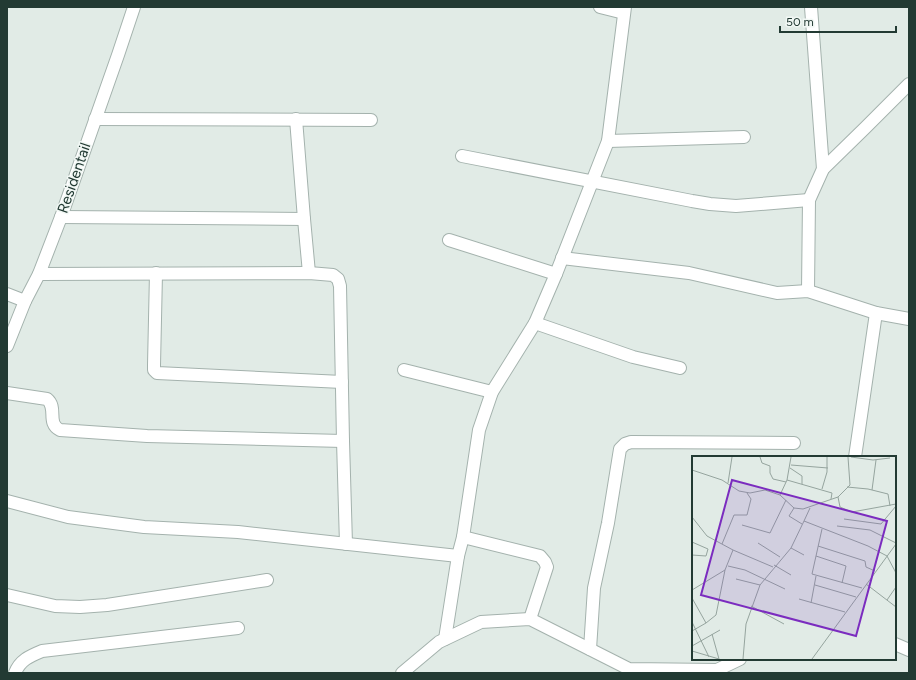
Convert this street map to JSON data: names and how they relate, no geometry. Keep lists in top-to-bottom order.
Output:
{
  "streets": {
    "street": ["Residentail"]
  },
  "scale_bar": "50 m"
}
